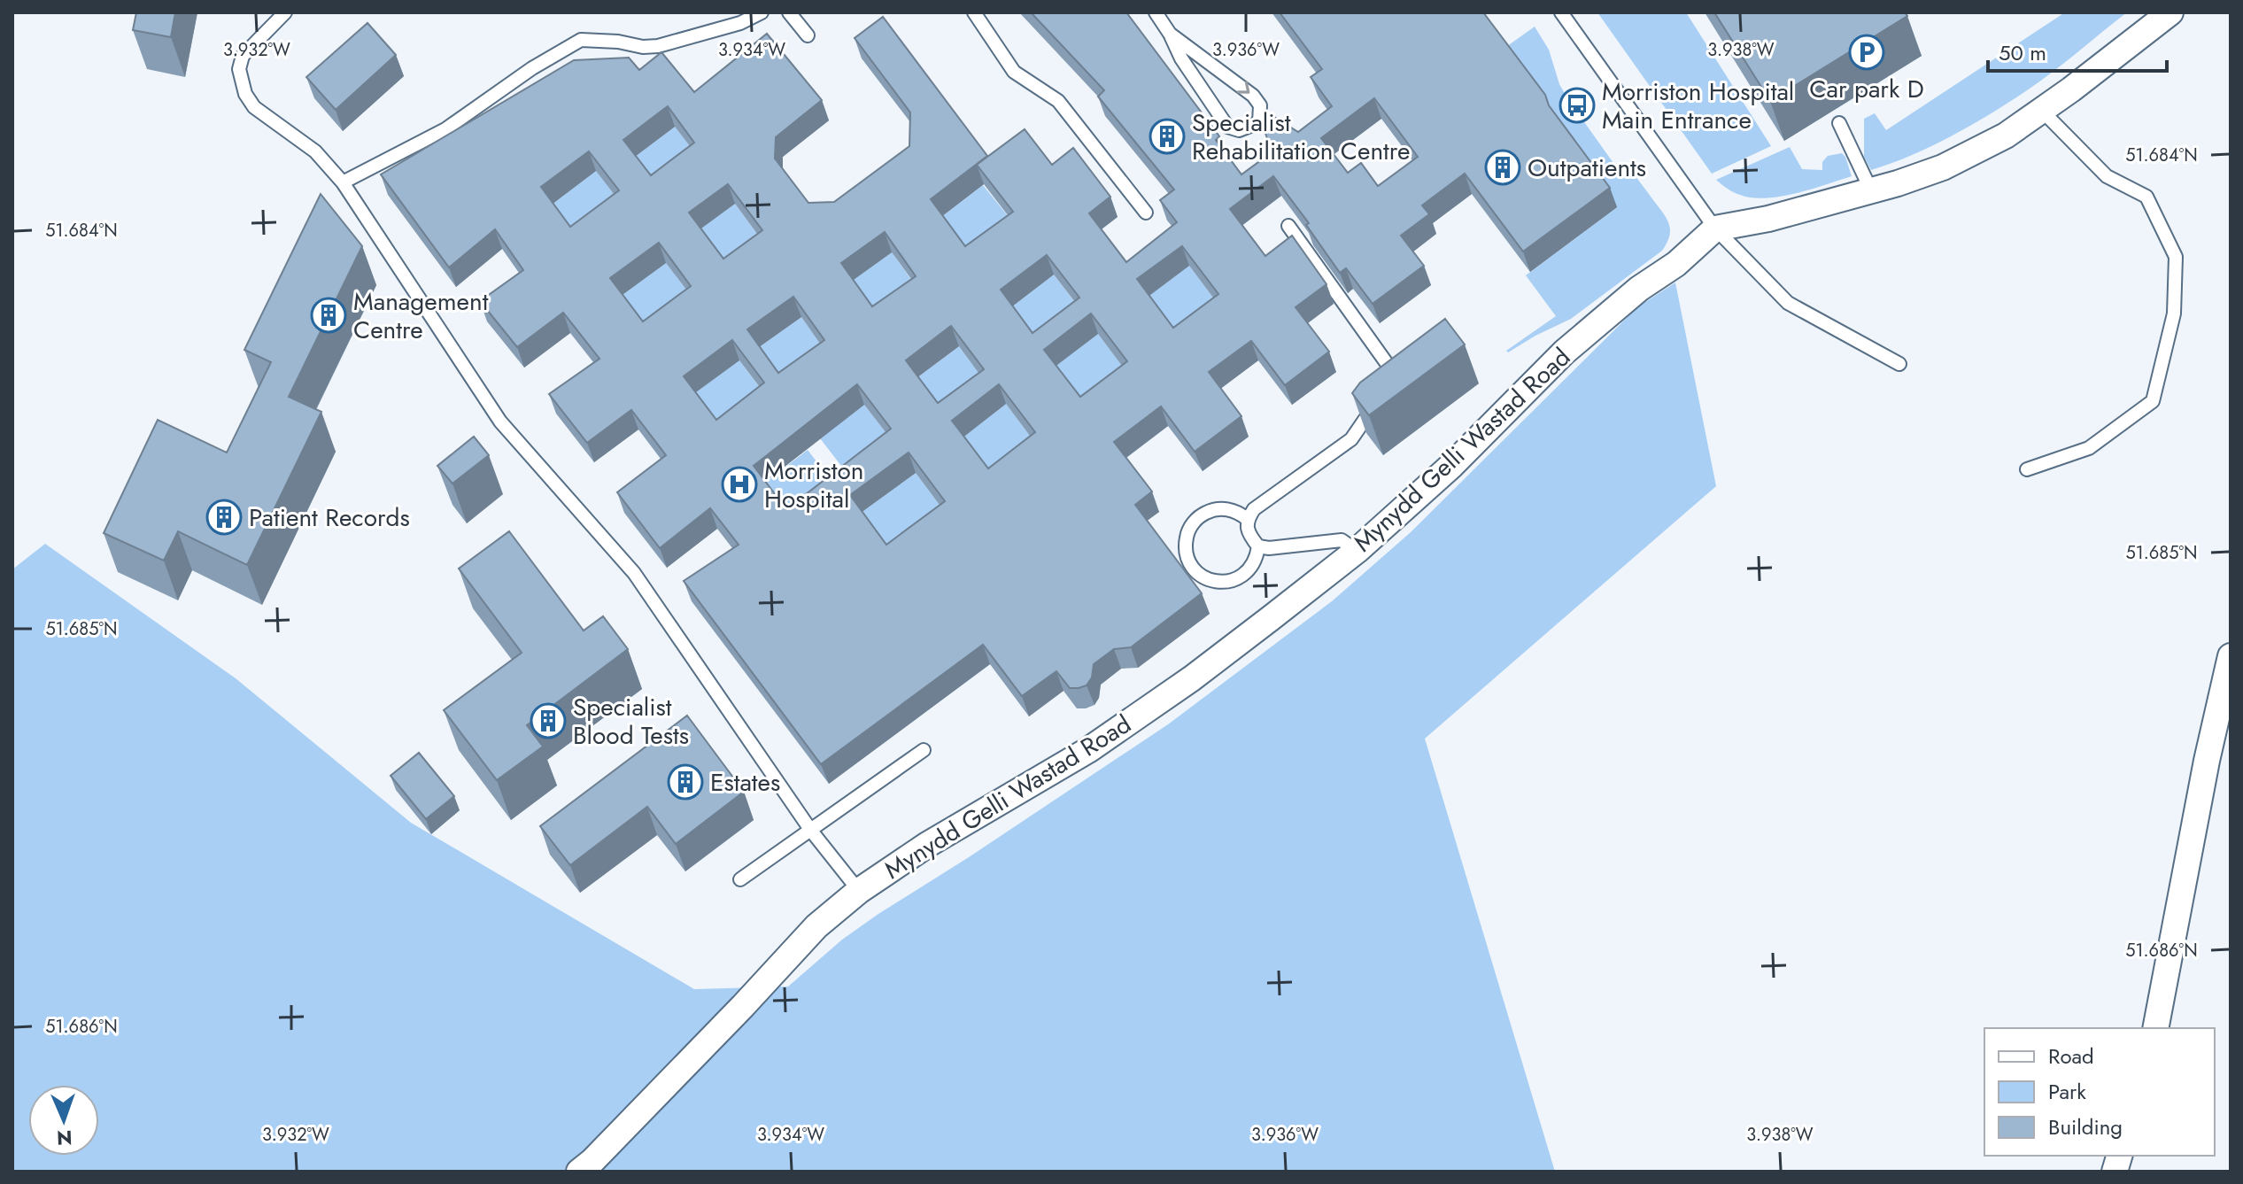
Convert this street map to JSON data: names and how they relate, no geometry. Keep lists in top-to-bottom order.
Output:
{
  "streets": {
    "street": ["Mynydd Gelli Wastad Road"]
  },
  "places": {
    "parking": ["Car park D"],
    "bus stop": ["Morriston Hospital Main Entrance"],
    "building": [
      "Specialist Rehabilitation Centre",
      "Outpatients",
      "Management Centre",
      "Patient Records",
      "Specialist Blood Tests",
      "Estates"
    ],
    "hospital": ["Morriston Hospital"]
  },
  "legend": ["Road", "Park", "Building"],
  "scale_bar": "50 m",
  "north": "bottom",
  "coordinates": [
    "3.932°W",
    "3.934°W",
    "3.936°W",
    "3.938°W",
    "51.684°N",
    "51.685°N",
    "51.686°N"
  ]
}
